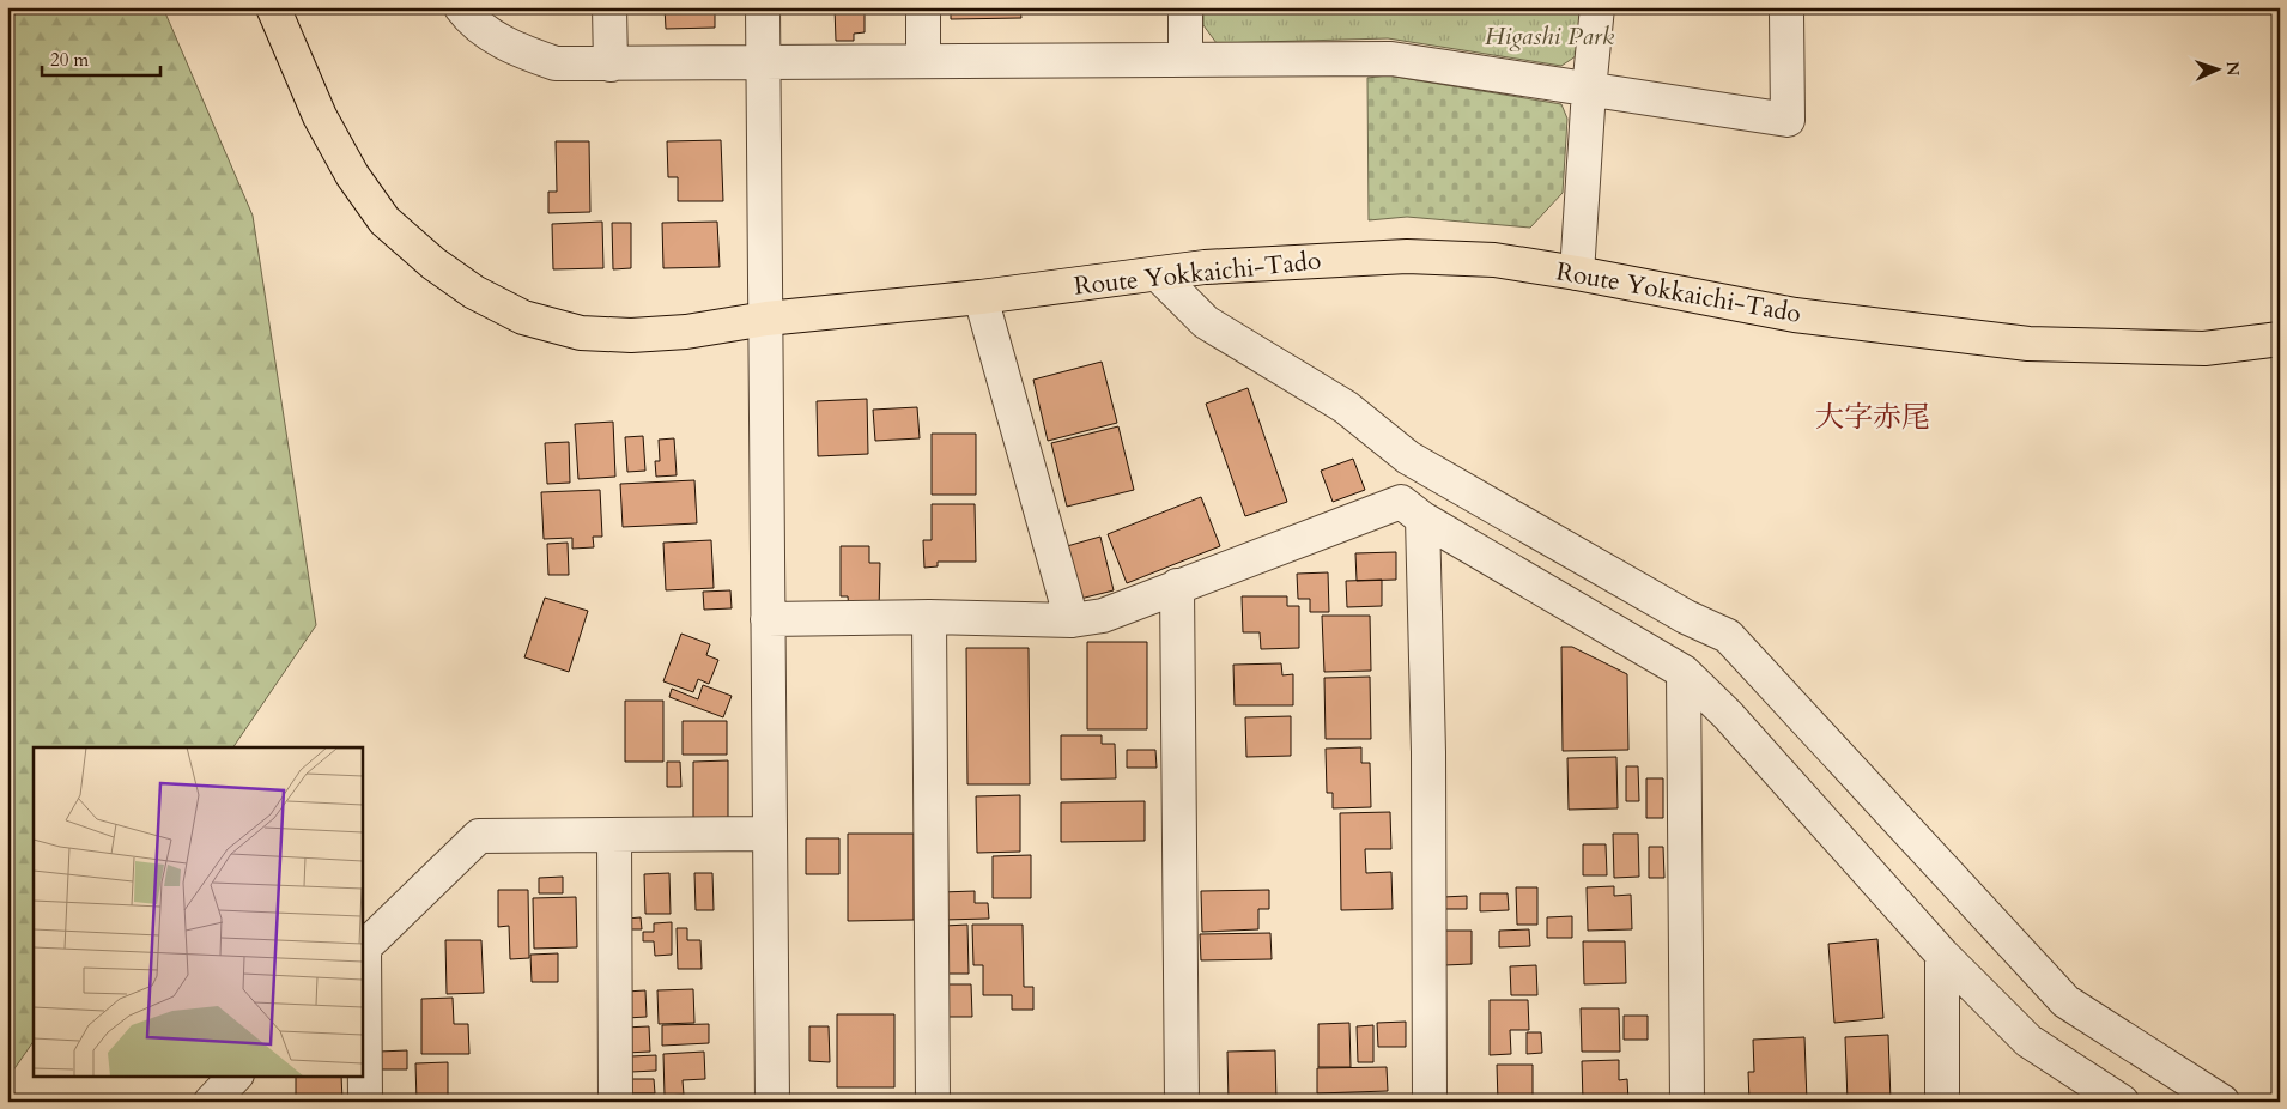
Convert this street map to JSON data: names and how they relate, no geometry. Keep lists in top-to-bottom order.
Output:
{
  "streets": {
    "main road": ["Route Yokkaichi-Tado"]
  },
  "districts": ["大字赤尾"],
  "parks": ["Higashi Park"],
  "scale_bar": "20 m",
  "north": "right"
}
